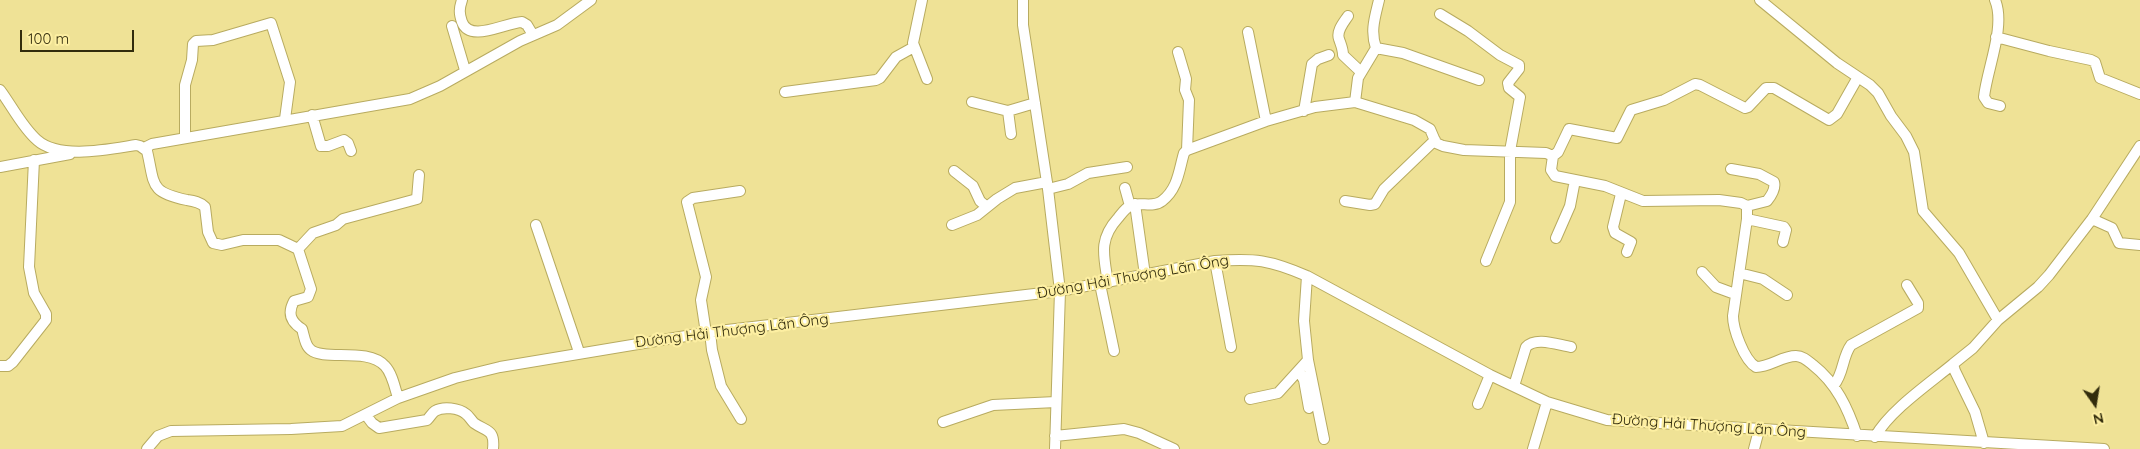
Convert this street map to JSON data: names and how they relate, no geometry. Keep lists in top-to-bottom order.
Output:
{
  "streets": {
    "street": ["Đường Hải Thượng Lãn Ông"]
  },
  "scale_bar": "100 m",
  "north": "bottom"
}
